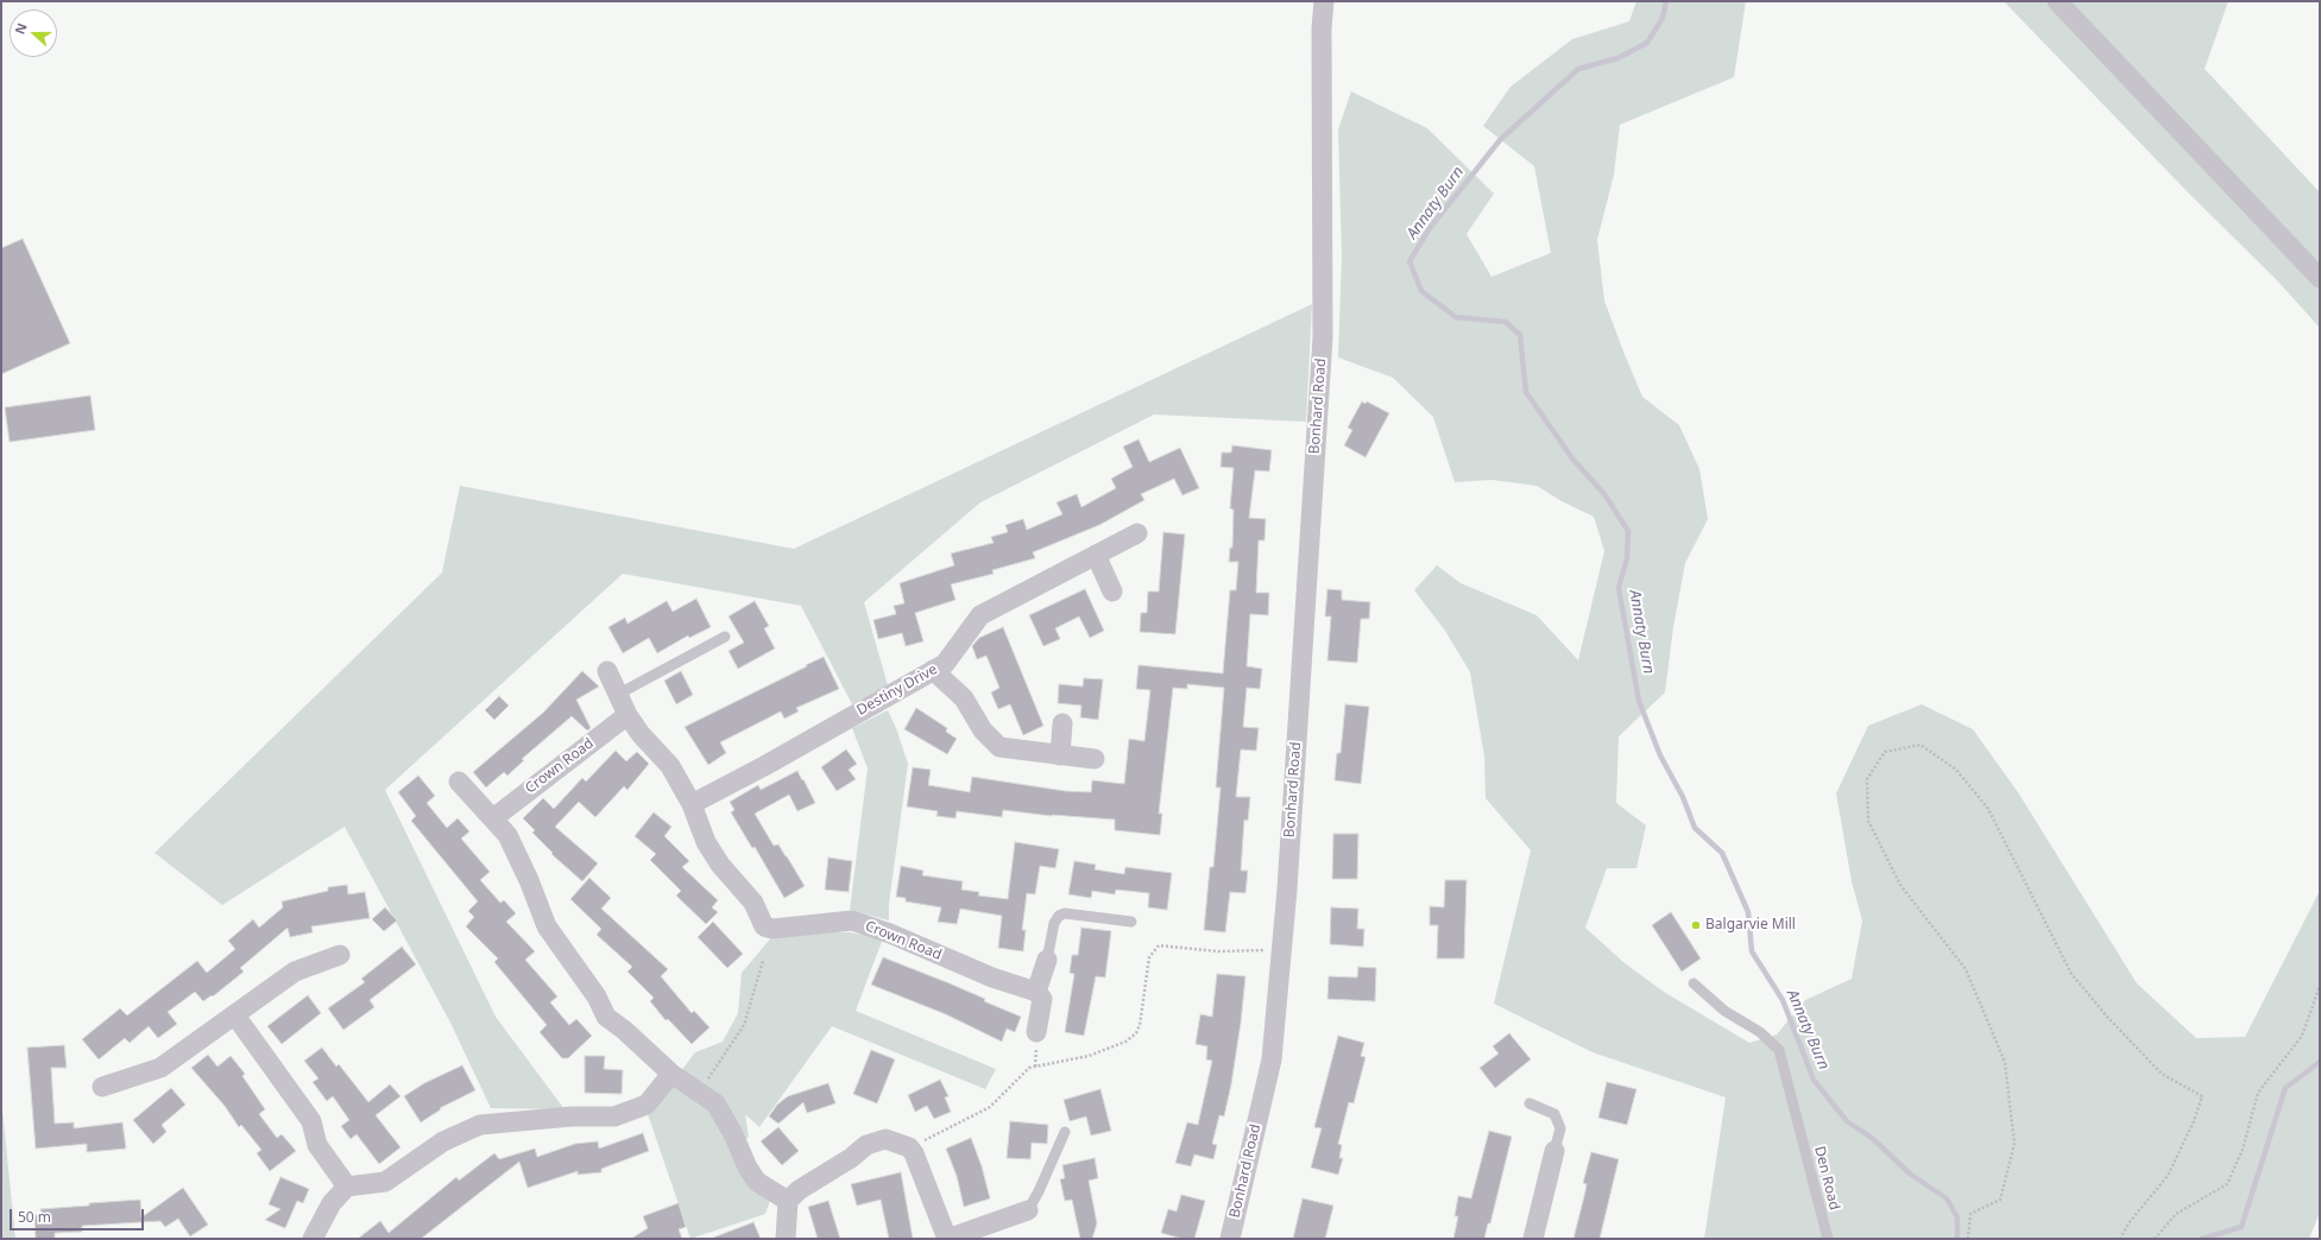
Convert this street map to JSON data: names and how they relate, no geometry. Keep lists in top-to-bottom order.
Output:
{
  "streets": {
    "street": ["Bonhard Road", "Destiny Drive", "Crown Road"],
    "lane": ["Den Road"]
  },
  "crossings": [
    ["Destiny Drive", "Crown Road"]
  ],
  "water": ["Annaty Burn"],
  "places": ["Balgarvie Mill"],
  "scale_bar": "50 m",
  "north": "left"
}
